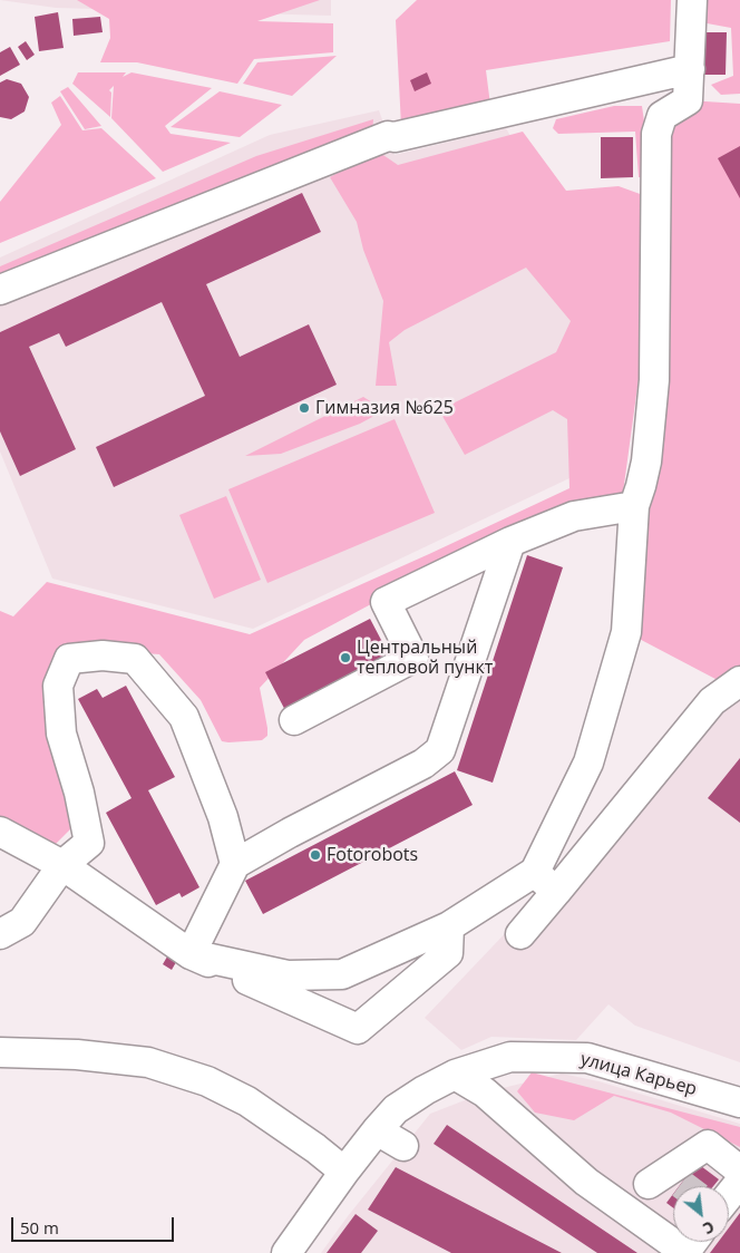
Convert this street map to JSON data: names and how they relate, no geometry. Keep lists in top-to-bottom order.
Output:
{
  "streets": {
    "street": ["улица Карьер"]
  },
  "places": ["Гимназия №625", "Центральный тепловой пункт", "Fotorobots"],
  "scale_bar": "50 m",
  "north": "bottom right"
}
